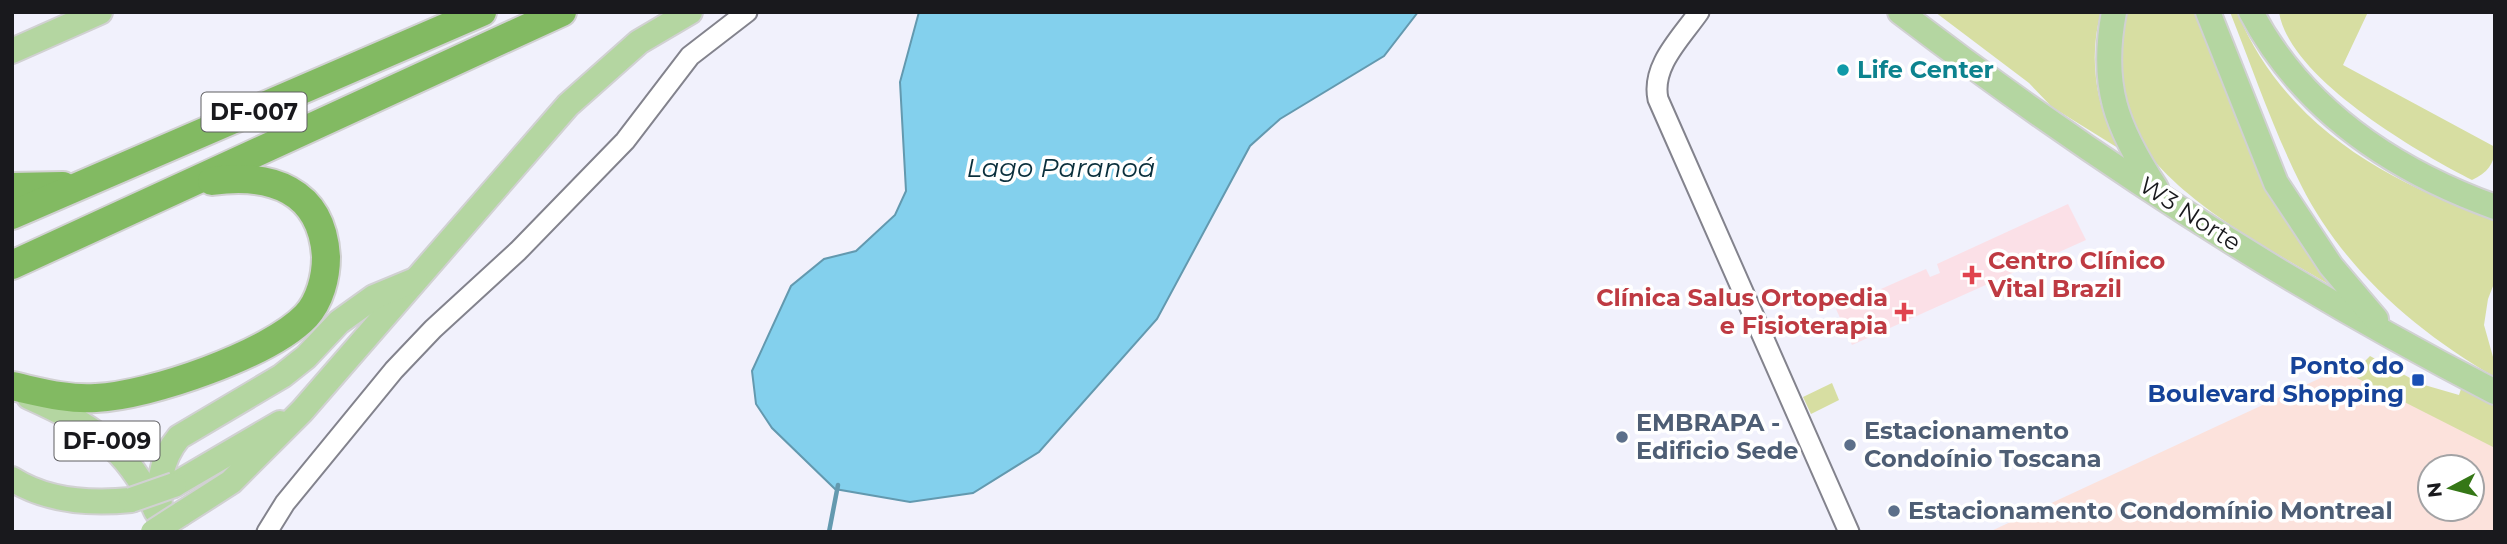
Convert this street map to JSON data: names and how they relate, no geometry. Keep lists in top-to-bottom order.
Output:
{
  "streets": {
    "highway": ["DF-007"],
    "main road": ["W3 Norte", "DF-009"]
  },
  "water": ["Lago Paranoá"],
  "places": {
    "other": [
      "Life Center",
      "EMBRAPA - Edificio Sede",
      "Estacionamento Condoínio Toscana",
      "Estacionamento Condomínio Montreal"
    ],
    "health": ["Centro Clínico Vital Brazil", "Clínica Salus Ortopedia e Fisioterapia"],
    "transit": ["Ponto do Boulevard Shopping"]
  },
  "north": "left"
}
